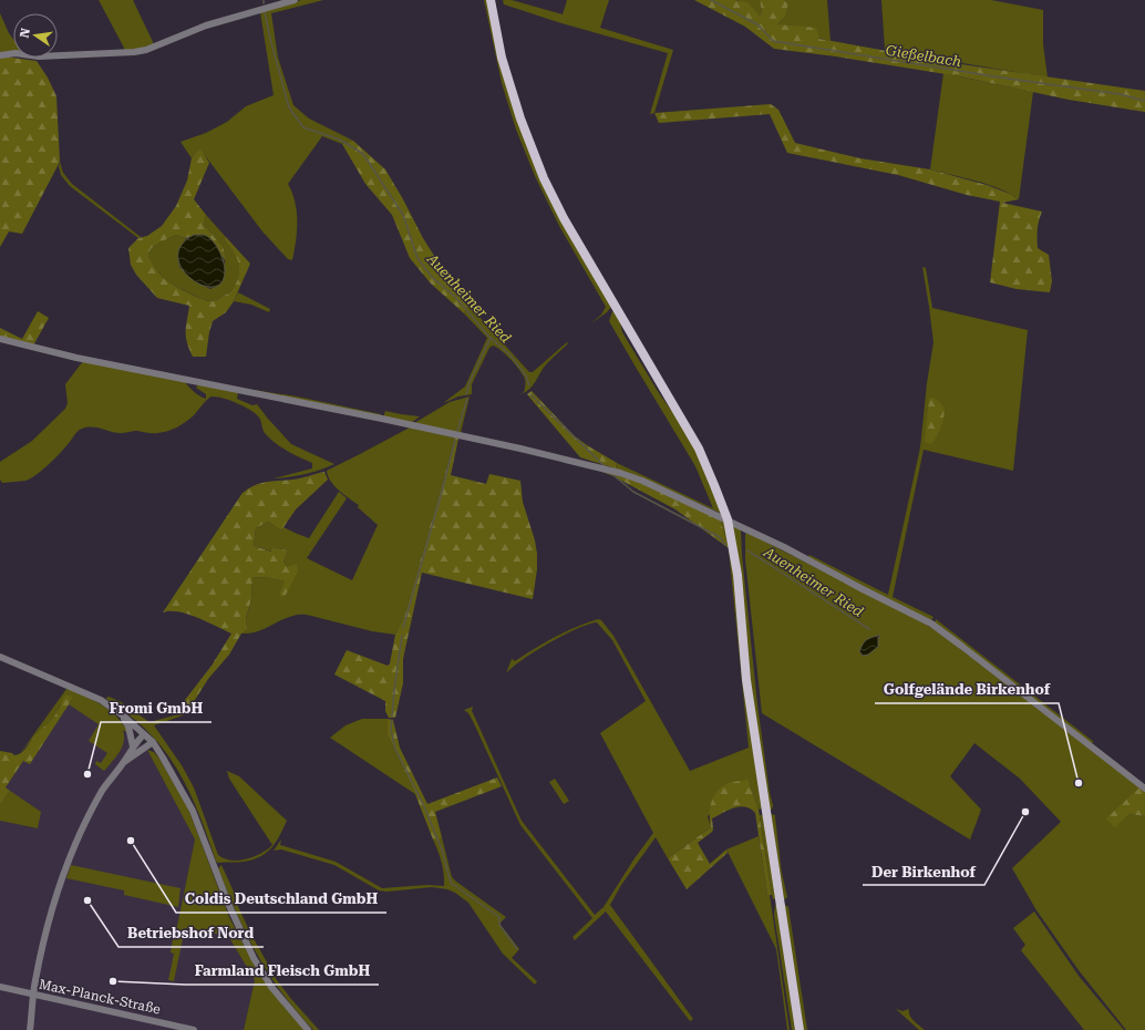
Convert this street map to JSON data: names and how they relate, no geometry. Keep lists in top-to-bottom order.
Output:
{
  "streets": {
    "street": ["Max-Planck-Straße"]
  },
  "water": ["Gießelbach", "Auenheimer Ried"],
  "places": [
    "Fromi GmbH",
    "Golfgelände Birkenhof",
    "Der Birkenhof",
    "Coldis Deutschland GmbH",
    "Betriebshof Nord",
    "Farmland Fleisch GmbH"
  ],
  "north": "left"
}
